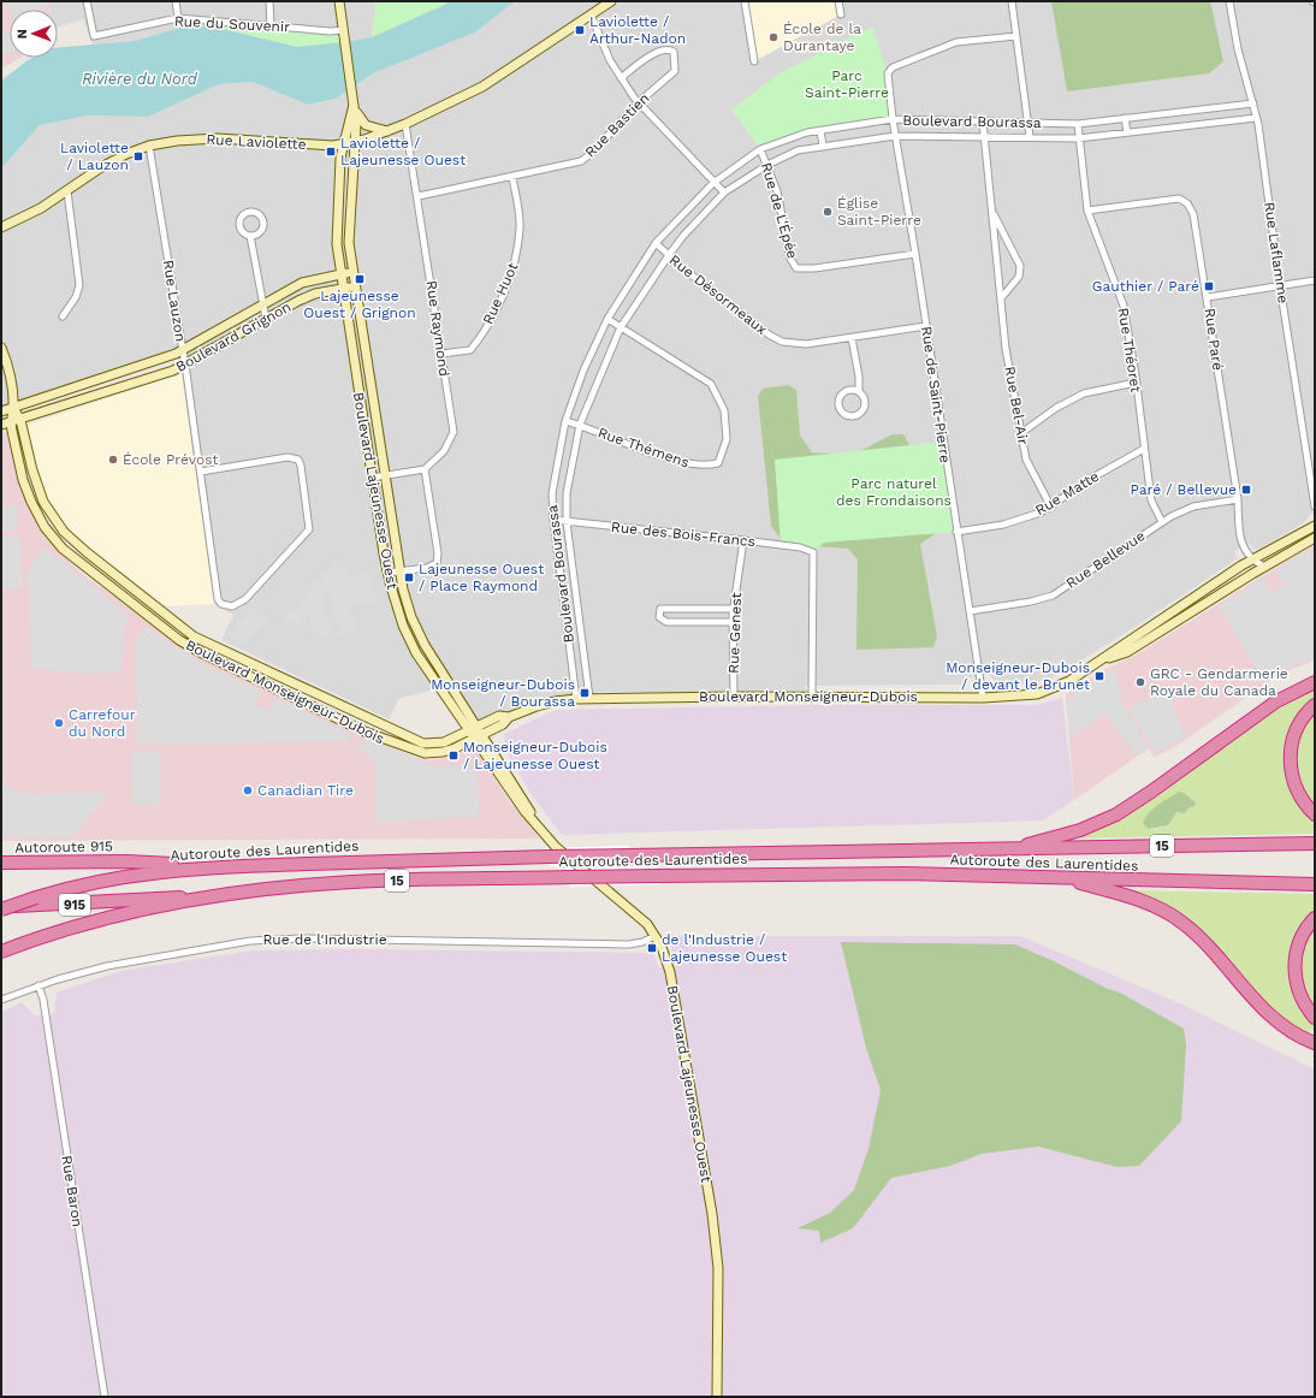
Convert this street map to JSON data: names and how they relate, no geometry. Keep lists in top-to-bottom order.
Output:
{
  "streets": {
    "highway": [
      "15",
      "Autoroute 915",
      "Autoroute des Laurentides",
      "915"
    ],
    "street": [
      "Rue du Souvenir",
      "Boulevard Bourassa",
      "Rue Bastien",
      "Rue Laviolette",
      "Rue de L'Épée",
      "Rue Laflamme",
      "Rue Huot",
      "Rue Désormeaux",
      "Rue Lauzon",
      "Rue Raymond",
      "Boulevard Grignon",
      "Rue Paré",
      "Rue Théoret",
      "Rue de Saint-Pierre",
      "Rue Bel-Air",
      "Rue Thémens",
      "Boulevard Lajeunesse Ouest",
      "Rue Matte",
      "Rue des Bois-Francs",
      "Rue Bellevue",
      "Rue Genest",
      "Boulevard Monseigneur-Dubois",
      "Rue de l'Industrie",
      "Rue Baron"
    ]
  },
  "crossings": [
    ["Rue du Souvenir", "Boulevard Lajeunesse Ouest"],
    ["Boulevard Bourassa", "Rue de L'Épée"],
    ["Boulevard Bourassa", "Rue Laflamme"],
    ["Boulevard Bourassa", "Rue Désormeaux"],
    ["Boulevard Bourassa", "Rue Théoret"],
    ["Boulevard Bourassa", "Rue de Saint-Pierre"],
    ["Boulevard Bourassa", "Rue Bel-Air"],
    ["Boulevard Bourassa", "Rue Thémens"],
    ["Boulevard Bourassa", "Rue des Bois-Francs"],
    ["Boulevard Bourassa", "Boulevard Monseigneur-Dubois"],
    ["Rue Bastien", "Rue Huot"],
    ["Rue Bastien", "Rue Raymond"],
    ["Rue Laviolette", "Rue Lauzon"],
    ["Rue Laviolette", "Rue Raymond"],
    ["Rue Laviolette", "Boulevard Lajeunesse Ouest"],
    ["Rue de L'Épée", "Rue de Saint-Pierre"],
    ["Rue Huot", "Rue Raymond"],
    ["Rue Désormeaux", "Rue de Saint-Pierre"],
    ["Rue Lauzon", "Boulevard Grignon"],
    ["Boulevard Grignon", "Boulevard Lajeunesse Ouest"],
    ["Boulevard Grignon", "Boulevard Monseigneur-Dubois"],
    ["Rue Paré", "Rue Théoret"],
    ["Rue Paré", "Rue Bellevue"],
    ["Rue Paré", "Boulevard Monseigneur-Dubois"],
    ["Rue Théoret", "Rue Matte"],
    ["Rue Théoret", "Rue Bellevue"],
    ["Rue de Saint-Pierre", "Rue Matte"],
    ["Rue de Saint-Pierre", "Rue Bellevue"],
    ["Rue de Saint-Pierre", "Boulevard Monseigneur-Dubois"],
    ["Rue Bel-Air", "Rue Matte"],
    ["Boulevard Lajeunesse Ouest", "Boulevard Monseigneur-Dubois"],
    ["Boulevard Lajeunesse Ouest", "Rue de l'Industrie"],
    ["Rue des Bois-Francs", "Rue Genest"],
    ["Rue des Bois-Francs", "Boulevard Monseigneur-Dubois"],
    ["Rue Genest", "Boulevard Monseigneur-Dubois"],
    ["Autoroute 915", "Autoroute des Laurentides"],
    ["Autoroute des Laurentides", "915"],
    ["Rue de l'Industrie", "Rue Baron"]
  ],
  "water": ["Rivière du Nord"],
  "parks": ["Parc Saint-Pierre", "Parc naturel des Frondaisons"],
  "places": {
    "transit": [
      "Laviolette / Arthur-Nadon",
      "Laviolette / Lajeunesse Ouest",
      "Laviolette / Lauzon",
      "Lajeunesse Ouest / Grignon",
      "Gauthier / Paré",
      "Paré / Bellevue",
      "Lajeunesse Ouest / Place Raymond",
      "Monseigneur-Dubois / devant le Brunet",
      "Monseigneur-Dubois / Bourassa",
      "Monseigneur-Dubois / Lajeunesse Ouest",
      "de l'Industrie / Lajeunesse Ouest"
    ],
    "other": [
      "École de la Durantaye",
      "Église Saint-Pierre",
      "École Prévost",
      "GRC - Gendarmerie Royale du Canada",
      "Carrefour du Nord",
      "Canadian Tire"
    ]
  },
  "north": "left"
}
